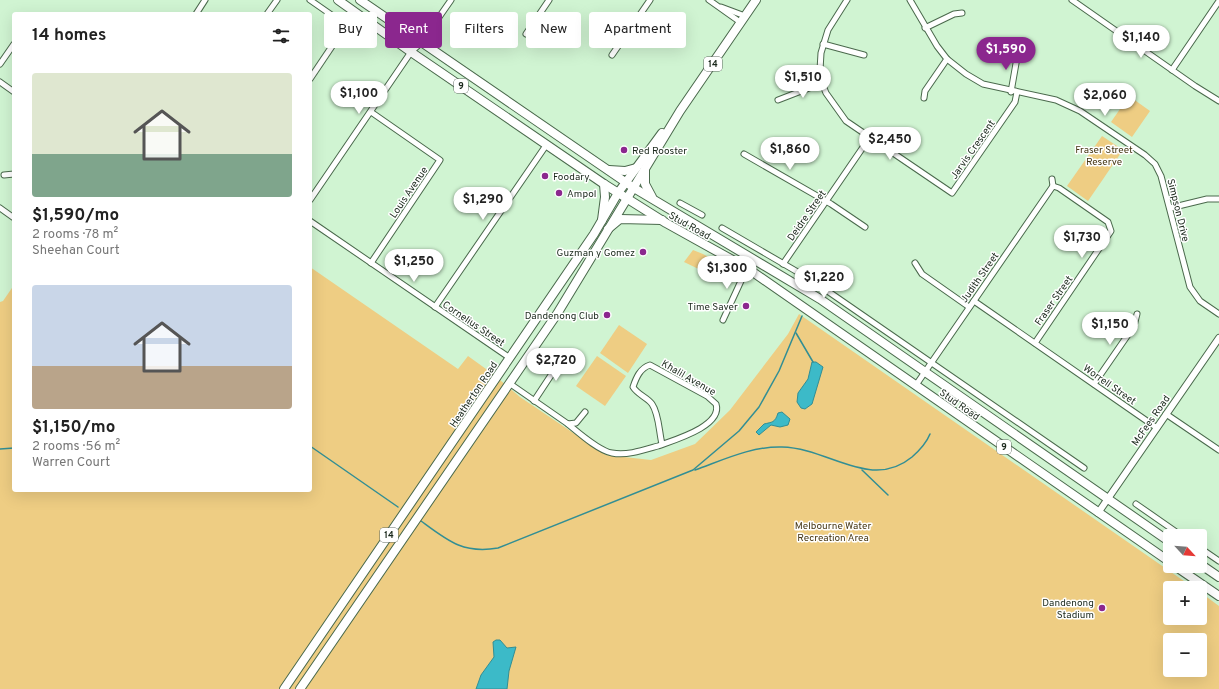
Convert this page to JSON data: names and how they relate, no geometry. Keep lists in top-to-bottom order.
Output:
{
  "streets": {
    "main road": [
      "14",
      "9",
      "Stud Road",
      "Heatherton Road"
    ],
    "street": [
      "Jarvis Crescent",
      "Louis Avenue",
      "Simpson Drive",
      "Deidre Street",
      "Judith Street",
      "Fraser Street",
      "Cornelius Street",
      "Khalil Avenue",
      "Worrell Street",
      "McFees Road"
    ]
  },
  "crossings": [
    ["Jarvis Crescent", "Simpson Drive"],
    ["Jarvis Crescent", "Deidre Street"],
    ["Louis Avenue", "Cornelius Street"],
    ["Deidre Street", "Stud Road"],
    ["Stud Road", "Judith Street"],
    ["Stud Road", "Heatherton Road"],
    ["Stud Road", "McFees Road"],
    ["Judith Street", "Fraser Street"],
    ["Judith Street", "Worrell Street"],
    ["Fraser Street", "Worrell Street"],
    ["Cornelius Street", "Heatherton Road"],
    ["Khalil Avenue", "Heatherton Road"],
    ["Worrell Street", "McFees Road"]
  ],
  "parks": ["Fraser Street Reserve", "Melbourne Water Recreation Area"],
  "places": [
    "Red Rooster",
    "Foodary",
    "Ampol",
    "Guzman y Gomez",
    "Time Saver",
    "Dandenong Club",
    "Dandenong Stadium"
  ],
  "north": "bottom right",
  "page": {
    "chip": [
      "Buy",
      "Rent",
      "Filters",
      "New",
      "Apartment"
    ],
    "heading": "14 homes",
    "price": [
      "$1,140",
      "$1,590",
      "$1,510",
      "$1,100",
      "$2,060",
      "$2,450",
      "$1,860",
      "$1,290",
      "$1,730",
      "$1,250",
      "$1,300",
      "$1,220",
      "$1,150",
      "$2,720"
    ],
    "list": [
      {
        "name": "$1,590/mo",
        "note": "2 rooms · 78 m² · Sheehan Court"
      },
      {
        "name": "$1,150/mo",
        "note": "2 rooms · 56 m² · Warren Court"
      }
    ],
    "map_buttons": ["+", "−"]
  }
}
